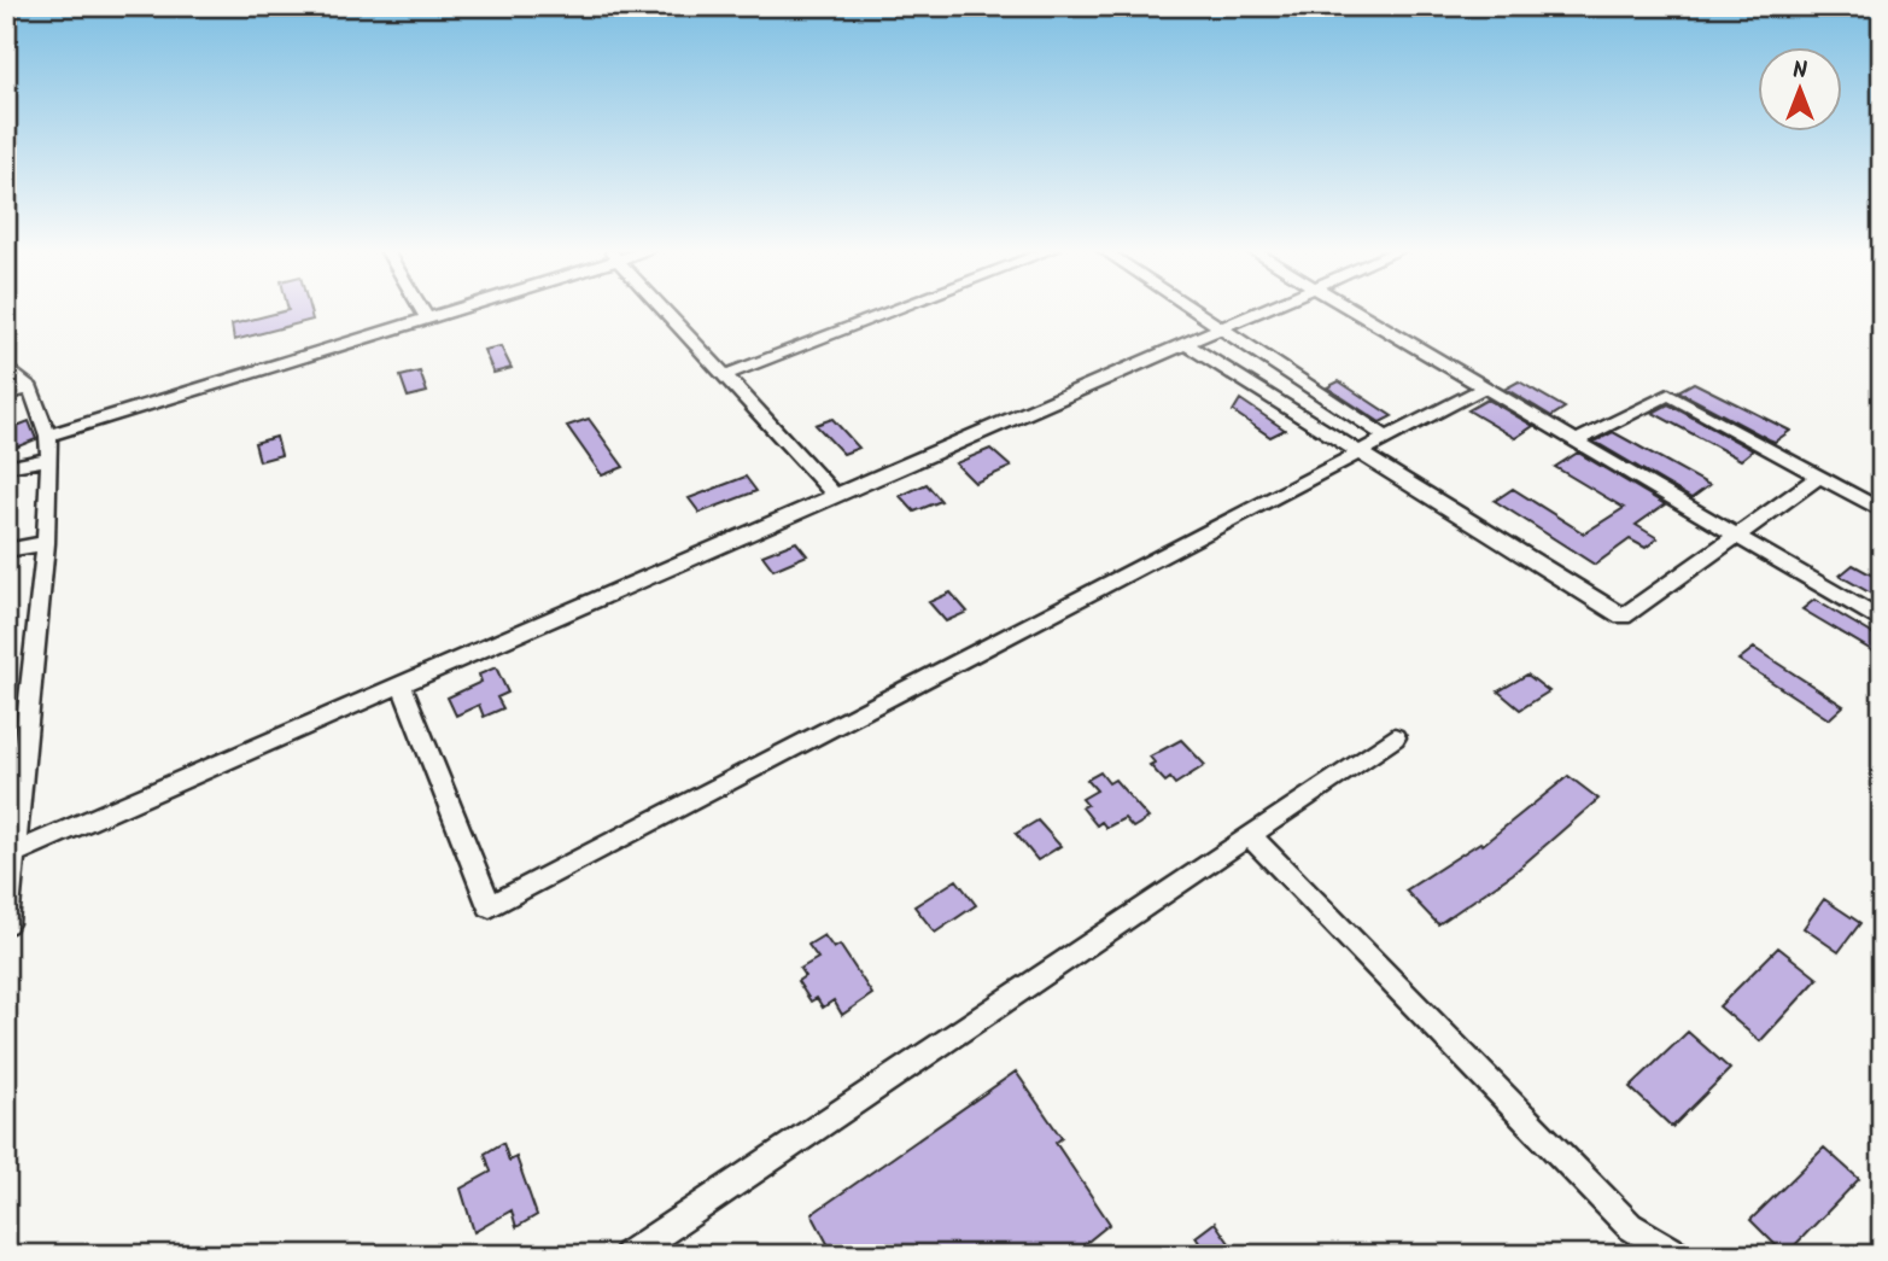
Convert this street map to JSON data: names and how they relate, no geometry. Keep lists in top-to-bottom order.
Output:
{
  "north": "top"
}
